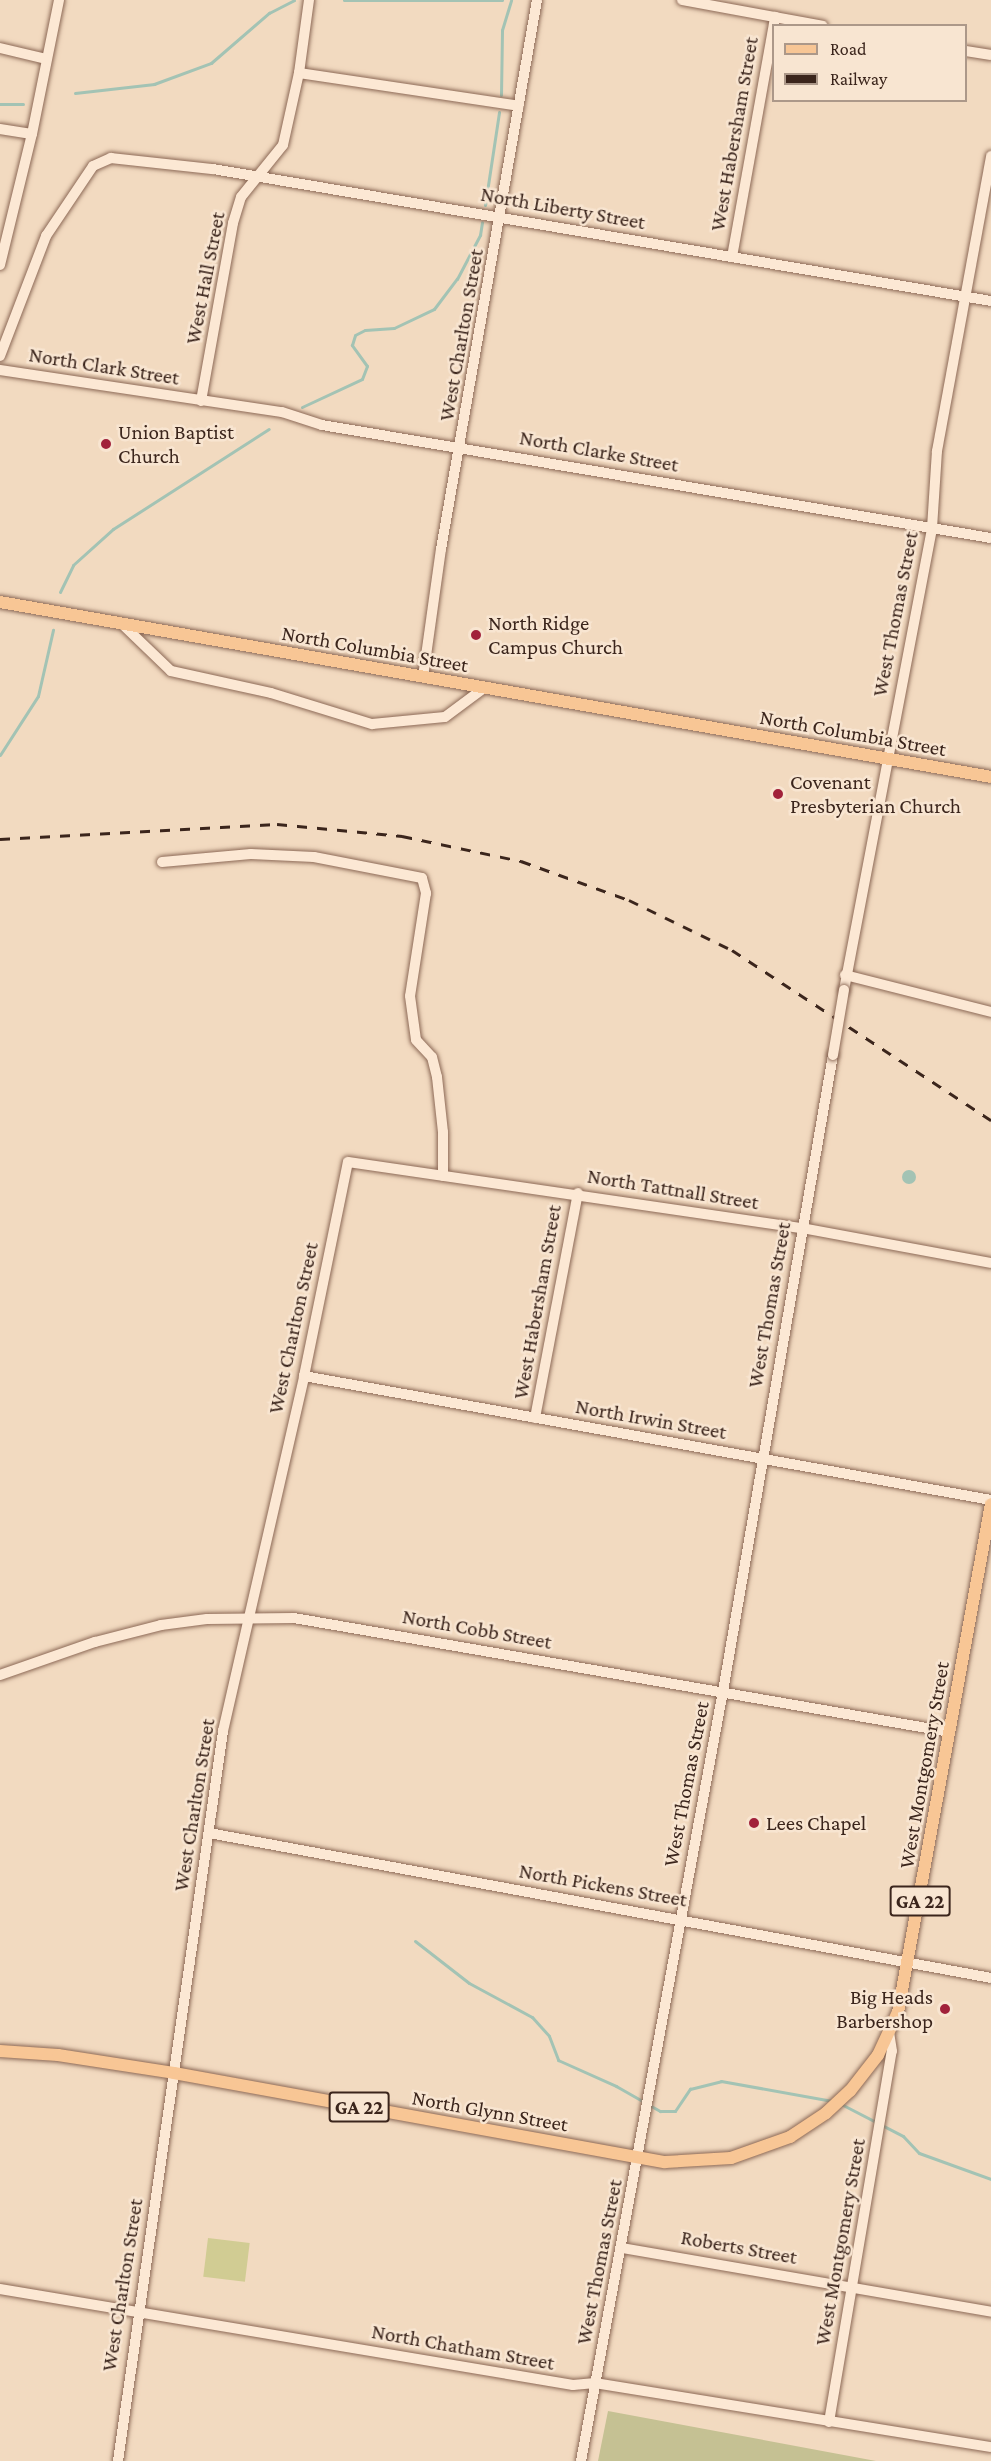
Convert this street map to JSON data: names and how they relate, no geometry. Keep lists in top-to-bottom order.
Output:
{
  "streets": {
    "main road": [
      "North Columbia Street",
      "West Montgomery Street",
      "GA 22",
      "North Glynn Street"
    ],
    "street": [
      "West Habersham Street",
      "North Liberty Street",
      "West Hall Street",
      "West Charlton Street",
      "North Clark Street",
      "North Clarke Street",
      "West Thomas Street",
      "North Tattnall Street",
      "North Irwin Street",
      "North Cobb Street",
      "North Pickens Street",
      "Roberts Street",
      "North Chatham Street"
    ]
  },
  "crossings": [
    ["West Habersham Street", "North Liberty Street"],
    ["West Habersham Street", "North Tattnall Street"],
    ["West Habersham Street", "North Irwin Street"],
    ["North Liberty Street", "West Hall Street"],
    ["North Liberty Street", "West Charlton Street"],
    ["North Liberty Street", "West Thomas Street"],
    ["West Hall Street", "North Clark Street"],
    ["West Hall Street", "North Clarke Street"],
    ["West Charlton Street", "North Clarke Street"],
    ["West Charlton Street", "North Columbia Street"],
    ["West Charlton Street", "North Tattnall Street"],
    ["West Charlton Street", "North Irwin Street"],
    ["West Charlton Street", "North Cobb Street"],
    ["West Charlton Street", "North Pickens Street"],
    ["West Charlton Street", "North Glynn Street"],
    ["West Charlton Street", "North Chatham Street"],
    ["North Clark Street", "North Clarke Street"],
    ["North Clarke Street", "West Thomas Street"],
    ["West Thomas Street", "North Columbia Street"],
    ["West Thomas Street", "North Tattnall Street"],
    ["West Thomas Street", "North Irwin Street"],
    ["West Thomas Street", "North Cobb Street"],
    ["West Thomas Street", "North Pickens Street"],
    ["West Thomas Street", "North Glynn Street"],
    ["West Thomas Street", "Roberts Street"],
    ["West Thomas Street", "North Chatham Street"],
    ["North Irwin Street", "West Montgomery Street"],
    ["North Cobb Street", "West Montgomery Street"],
    ["West Montgomery Street", "North Pickens Street"],
    ["West Montgomery Street", "North Glynn Street"],
    ["West Montgomery Street", "Roberts Street"],
    ["West Montgomery Street", "North Chatham Street"]
  ],
  "places": [
    "Union Baptist Church",
    "North Ridge Campus Church",
    "Covenant Presbyterian Church",
    "Lees Chapel",
    "Big Heads Barbershop"
  ],
  "legend": ["Road", "Railway"]
}
